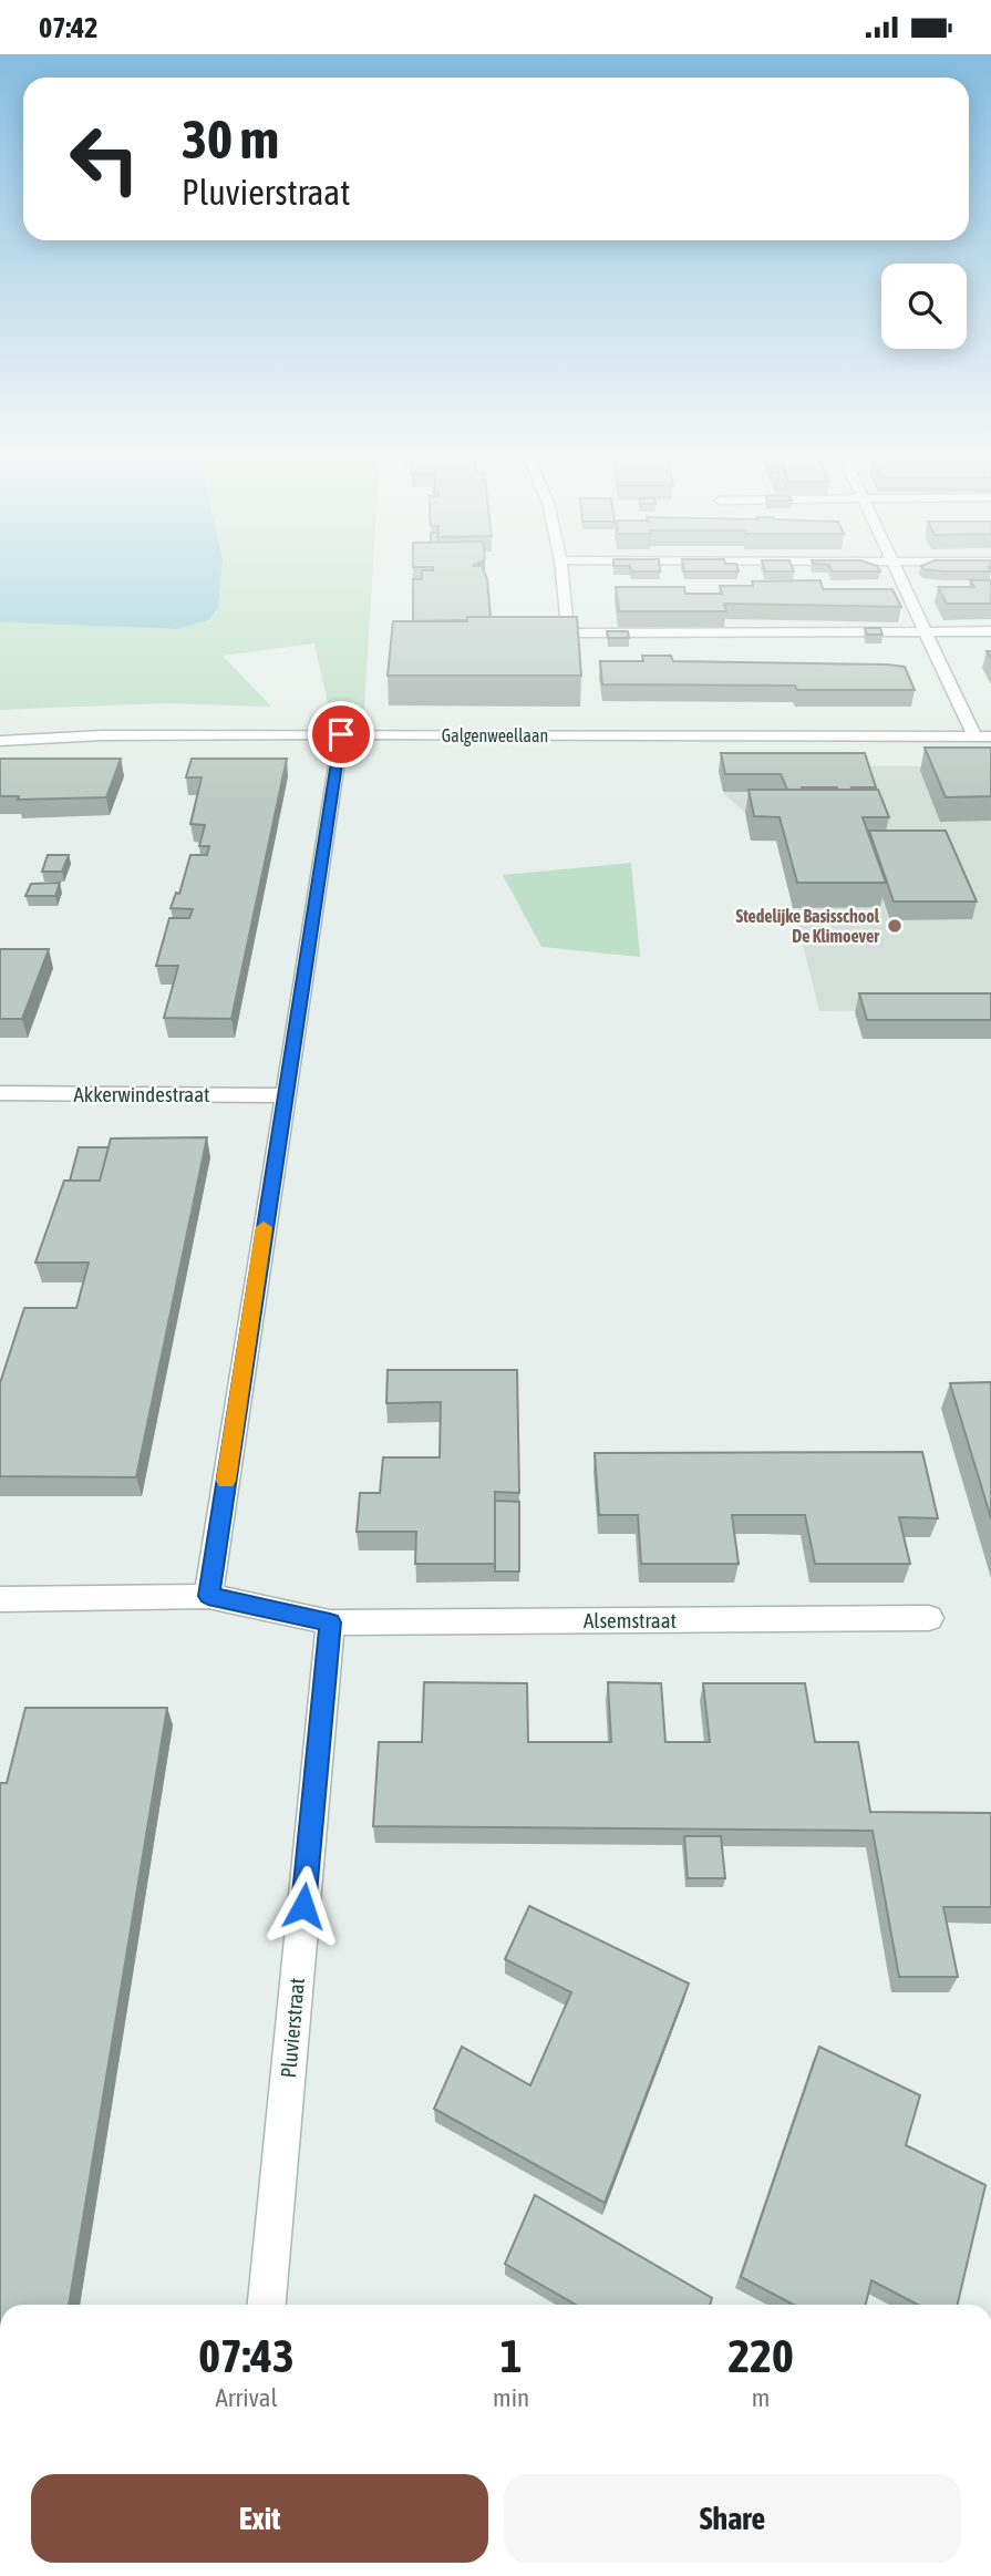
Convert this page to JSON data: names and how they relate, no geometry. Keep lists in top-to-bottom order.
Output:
{
  "streets": {
    "street": [
      "Galgenweellaan",
      "Akkerwindestraat",
      "Alsemstraat",
      "Pluvierstraat"
    ]
  },
  "crossings": [
    ["Alsemstraat", "Pluvierstraat"]
  ],
  "places": ["Stedelijke Basisschool De Klimoever"],
  "page": {
    "status": "07:42",
    "turn": ["30 m", "Pluvierstraat"],
    "eta": [
      "07:43",
      "Arrival",
      "1",
      "min",
      "220",
      "m"
    ],
    "buttons": ["Exit", "Share"]
  }
}
